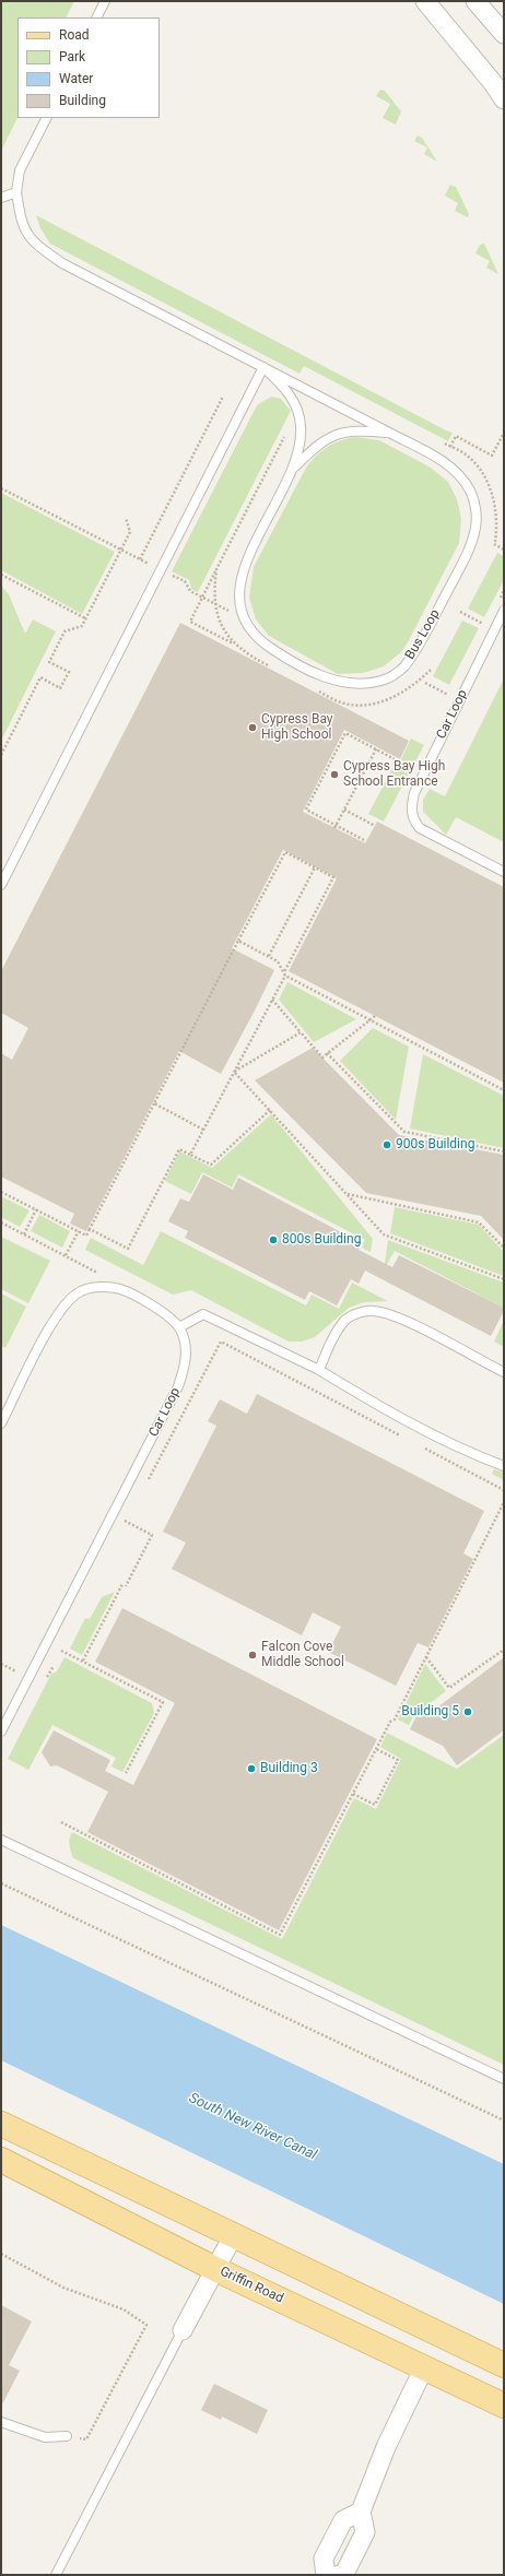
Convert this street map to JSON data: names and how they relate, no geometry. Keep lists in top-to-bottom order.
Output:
{
  "streets": {
    "main road": ["Griffin Road"],
    "lane": ["Bus Loop", "Car Loop"]
  },
  "water": ["South New River Canal"],
  "places": [
    "Cypress Bay High School",
    "Cypress Bay High School Entrance",
    "900s Building",
    "800s Building",
    "Falcon Cove Middle School",
    "Building 5",
    "Building 3"
  ],
  "legend": [
    "Road",
    "Park",
    "Water",
    "Building"
  ]
}
